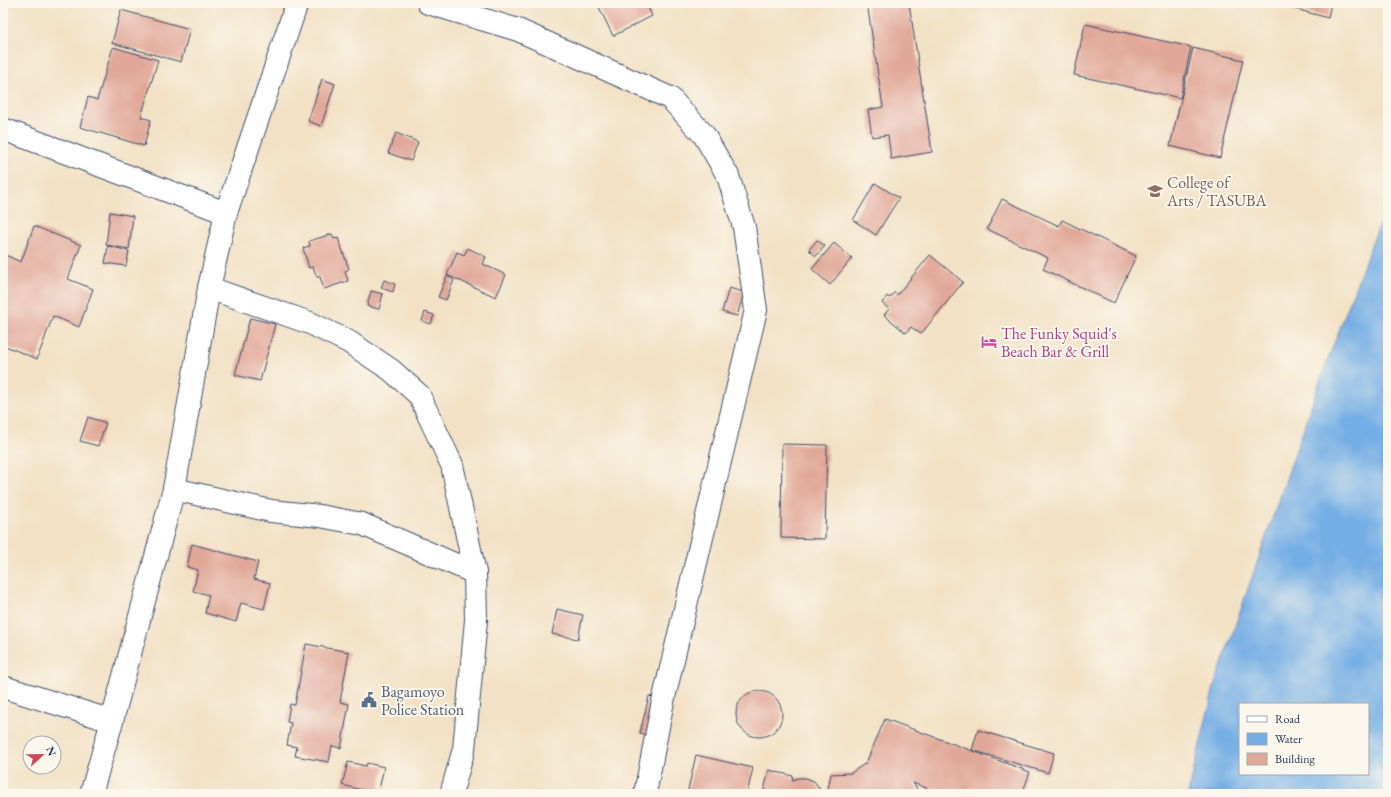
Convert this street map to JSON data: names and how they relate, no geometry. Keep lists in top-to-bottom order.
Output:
{
  "places": {
    "school or university": ["College of Arts / TASUBA"],
    "hotel": ["The Funky Squid's Beach Bar & Grill"],
    "public building": ["Bagamoyo Police Station"]
  },
  "legend": ["Road", "Water", "Building"],
  "north": "right"
}
